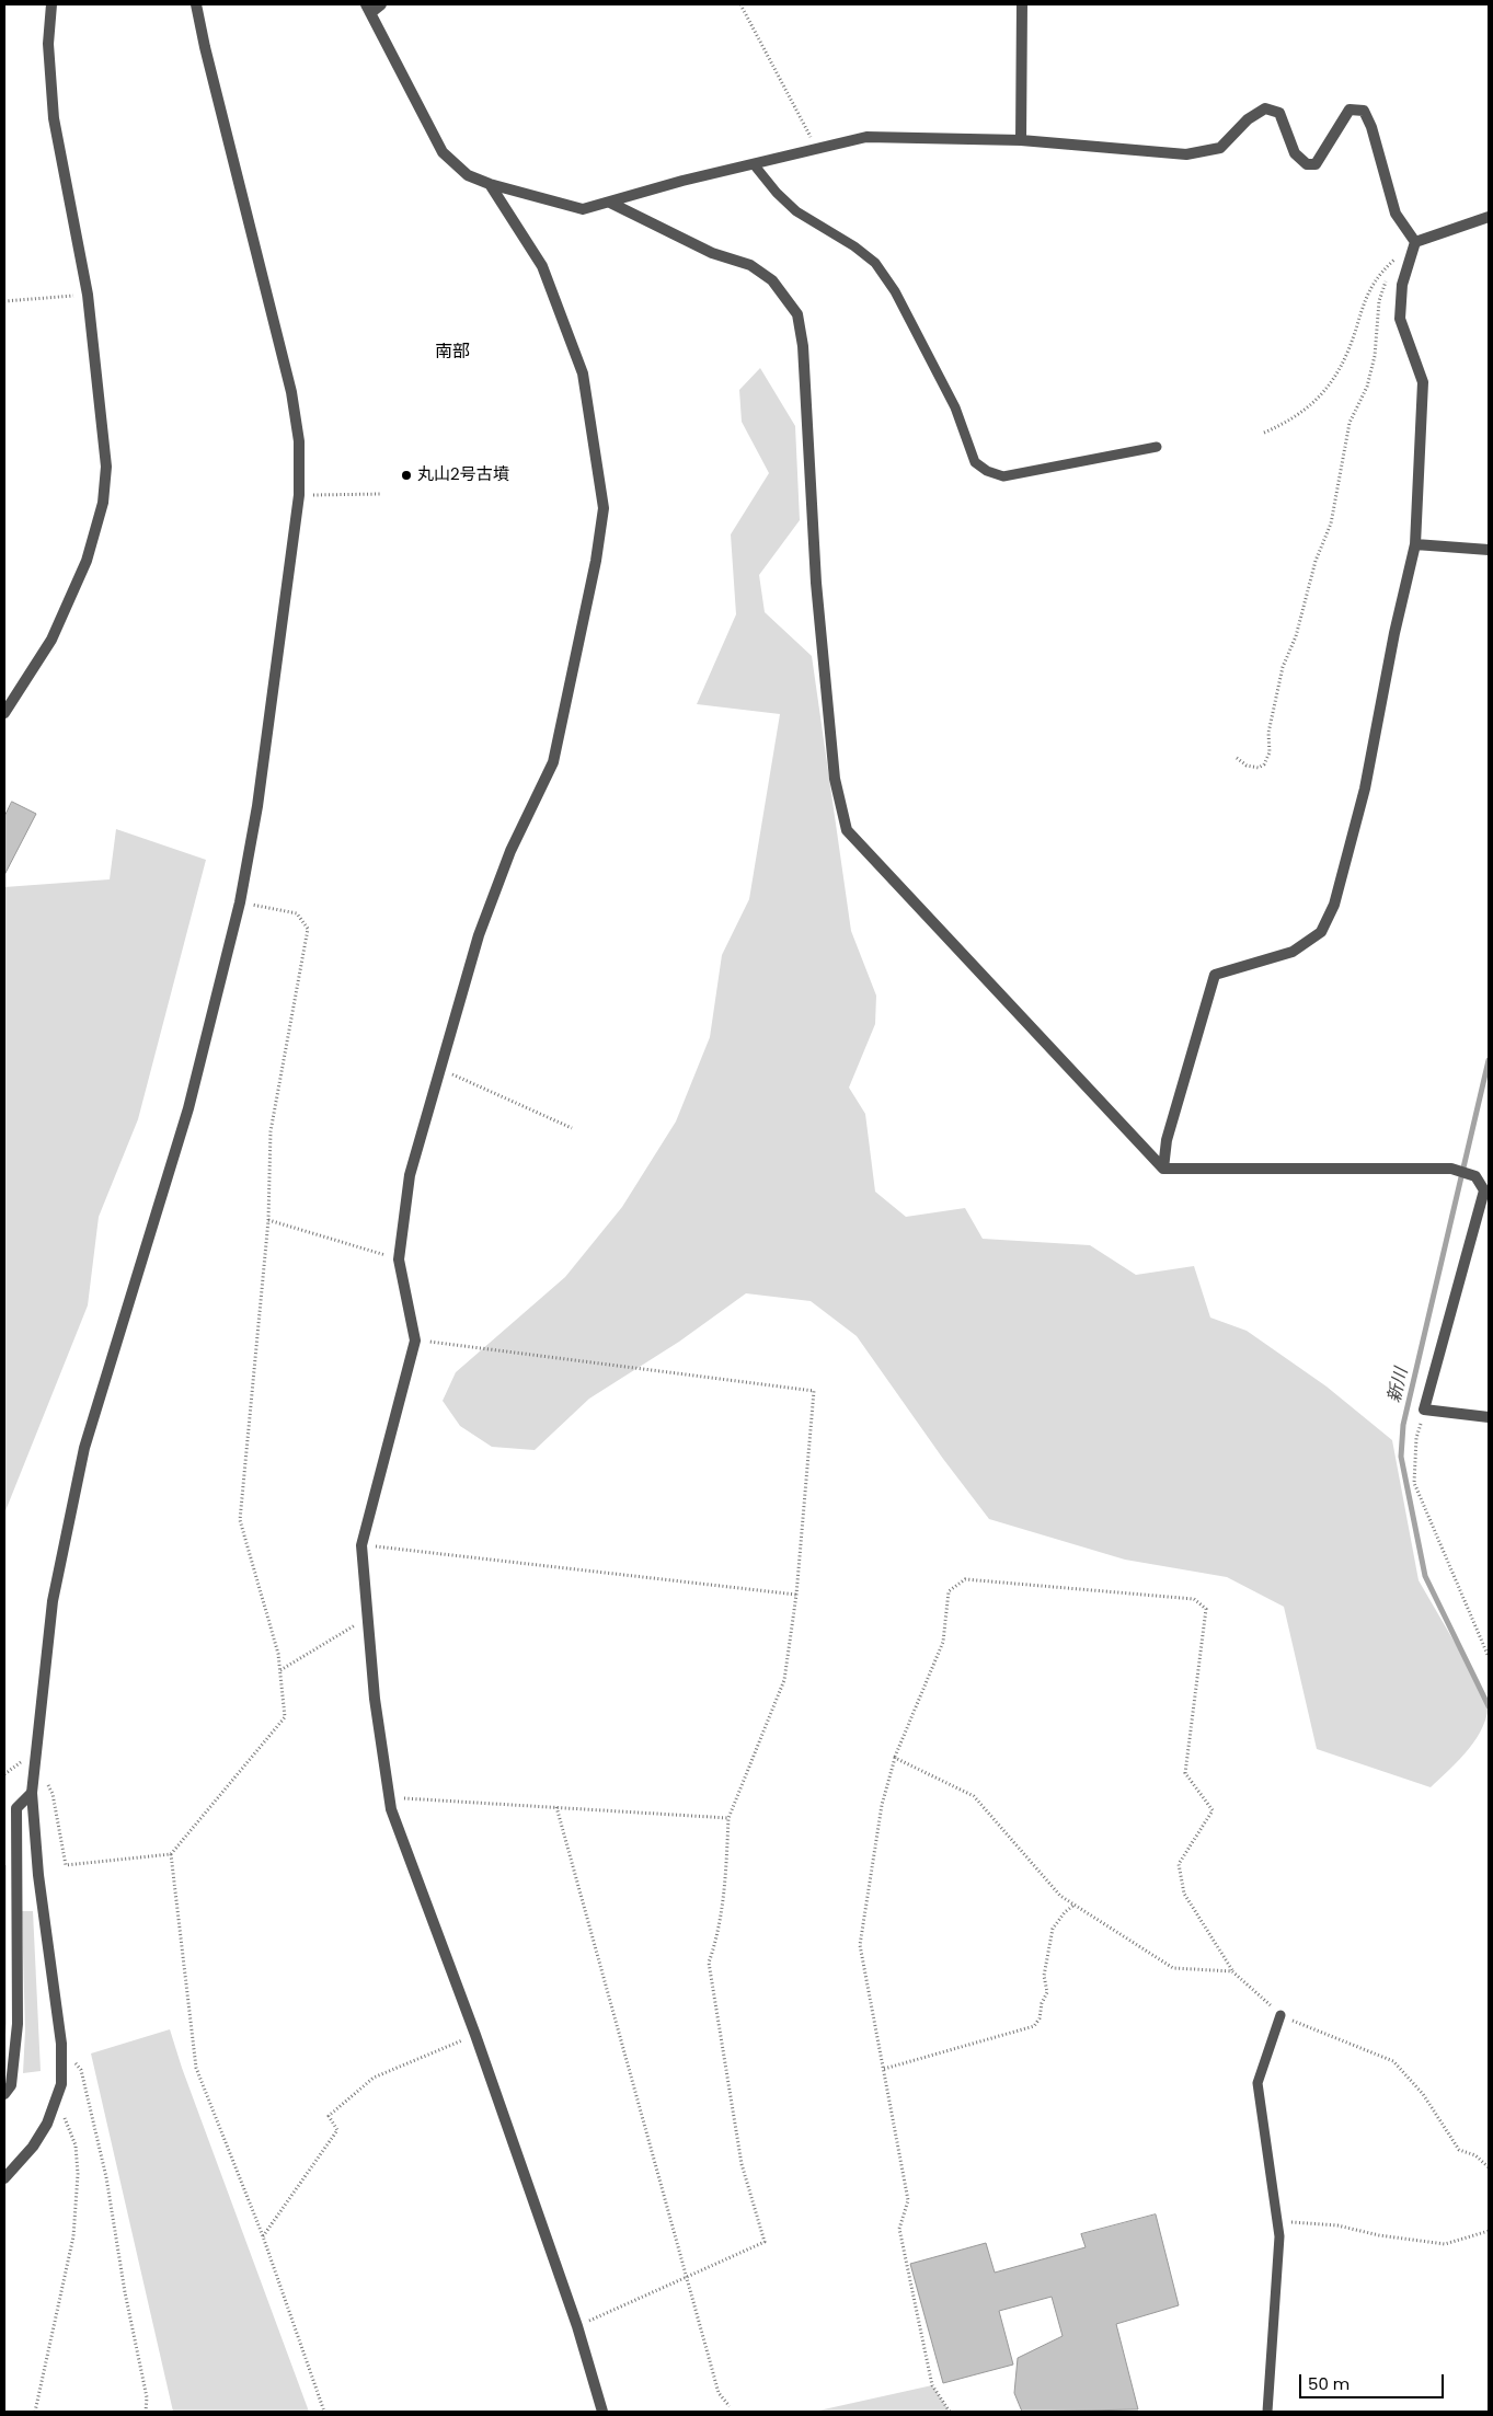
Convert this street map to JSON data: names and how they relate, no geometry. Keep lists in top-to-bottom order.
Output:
{
  "districts": ["南部"],
  "water": ["新川"],
  "places": ["丸山2号古墳"],
  "scale_bar": "50 m"
}
